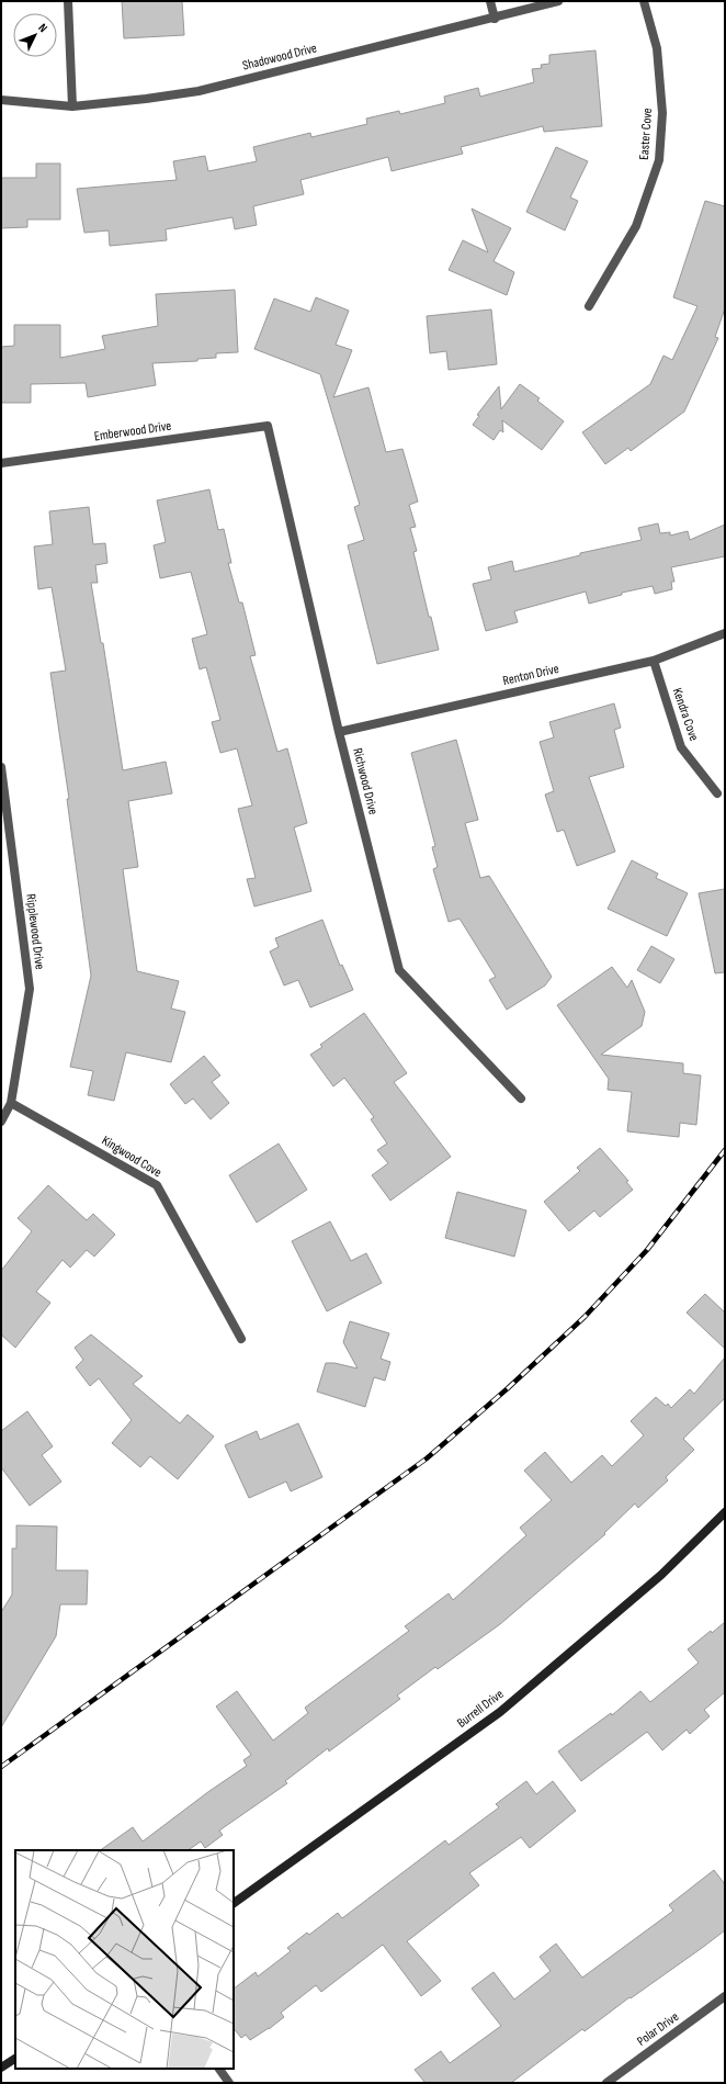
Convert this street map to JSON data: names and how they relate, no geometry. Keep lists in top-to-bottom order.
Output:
{
  "streets": {
    "street": [
      "Shadowood Drive",
      "Easter Cove",
      "Emberwood Drive",
      "Renton Drive",
      "Kendra Cove",
      "Richwood Drive",
      "Ripplewood Drive",
      "Kingwood Cove",
      "Burrell Drive",
      "Polar Drive"
    ]
  },
  "crossings": [
    ["Emberwood Drive", "Richwood Drive"],
    ["Renton Drive", "Kendra Cove"],
    ["Renton Drive", "Richwood Drive"],
    ["Ripplewood Drive", "Kingwood Cove"]
  ],
  "north": "top right"
}
